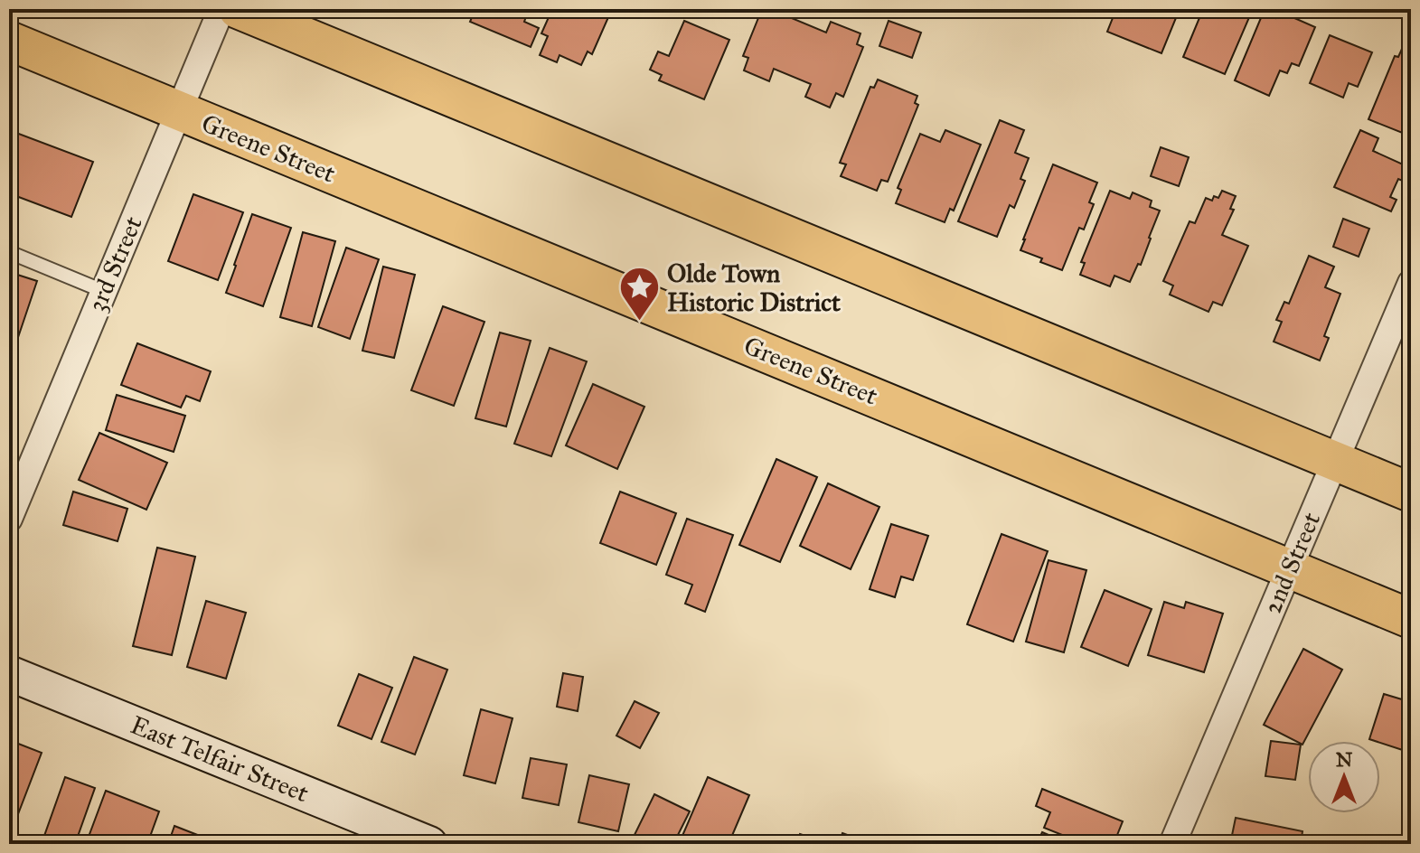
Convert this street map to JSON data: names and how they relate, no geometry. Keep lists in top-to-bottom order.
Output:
{
  "streets": {
    "main road": ["Greene Street"],
    "street": ["3rd Street", "2nd Street", "East Telfair Street"]
  },
  "crossings": [
    ["Greene Street", "3rd Street"],
    ["Greene Street", "2nd Street"]
  ],
  "places": {
    "place": ["Olde Town Historic District"]
  },
  "north": "top"
}
